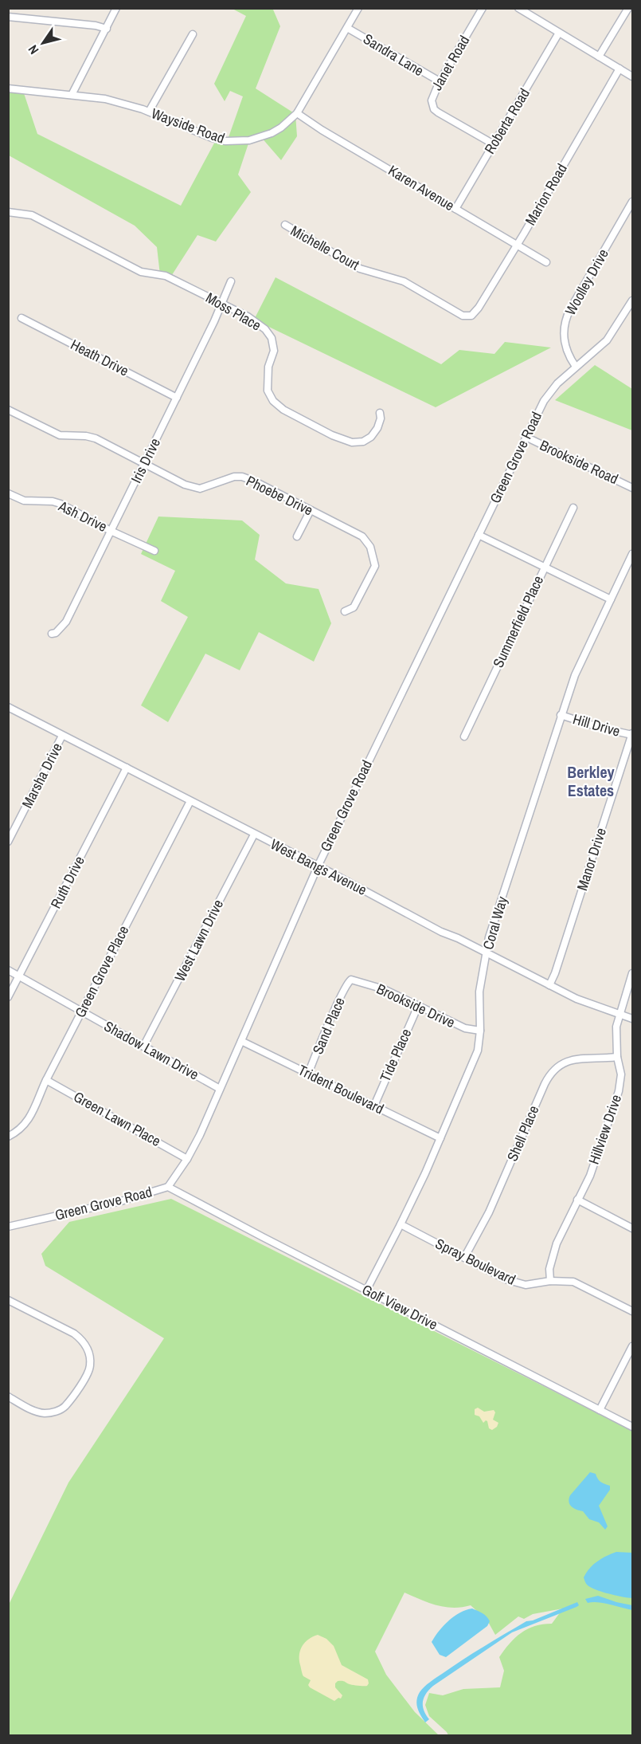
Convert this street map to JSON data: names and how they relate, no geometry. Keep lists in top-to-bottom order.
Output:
{
  "streets": {
    "street": [
      "Sandra Lane",
      "Janet Road",
      "Roberta Road",
      "Wayside Road",
      "Karen Avenue",
      "Marion Road",
      "Michelle Court",
      "Woolley Drive",
      "Moss Place",
      "Heath Drive",
      "Green Grove Road",
      "Iris Drive",
      "Brookside Road",
      "Phoebe Drive",
      "Ash Drive",
      "Summerfield Place",
      "Hill Drive",
      "Marsha Drive",
      "Manor Drive",
      "West Bangs Avenue",
      "Ruth Drive",
      "Coral Way",
      "West Lawn Drive",
      "Green Grove Place",
      "Brookside Drive",
      "Sand Place",
      "Shadow Lawn Drive",
      "Tide Place",
      "Trident Boulevard",
      "Green Lawn Place",
      "Hillview Drive",
      "Shell Place",
      "Spray Boulevard",
      "Golf View Drive"
    ]
  },
  "crossings": [
    ["Sandra Lane", "Janet Road"],
    ["Sandra Lane", "Wayside Road"],
    ["Janet Road", "Roberta Road"],
    ["Roberta Road", "Karen Avenue"],
    ["Wayside Road", "Karen Avenue"],
    ["Karen Avenue", "Marion Road"],
    ["Marion Road", "Michelle Court"],
    ["Woolley Drive", "Green Grove Road"],
    ["Moss Place", "Iris Drive"],
    ["Heath Drive", "Iris Drive"],
    ["Green Grove Road", "Brookside Road"],
    ["Green Grove Road", "West Bangs Avenue"],
    ["Green Grove Road", "Shadow Lawn Drive"],
    ["Green Grove Road", "Trident Boulevard"],
    ["Green Grove Road", "Green Lawn Place"],
    ["Green Grove Road", "Golf View Drive"],
    ["Iris Drive", "Phoebe Drive"],
    ["Iris Drive", "Ash Drive"],
    ["Hill Drive", "Manor Drive"],
    ["Hill Drive", "Coral Way"],
    ["Marsha Drive", "West Bangs Avenue"],
    ["Manor Drive", "West Bangs Avenue"],
    ["West Bangs Avenue", "Ruth Drive"],
    ["West Bangs Avenue", "Coral Way"],
    ["West Bangs Avenue", "West Lawn Drive"],
    ["West Bangs Avenue", "Green Grove Place"],
    ["West Bangs Avenue", "Hillview Drive"],
    ["Ruth Drive", "Shadow Lawn Drive"],
    ["Coral Way", "Brookside Drive"],
    ["Coral Way", "Trident Boulevard"],
    ["Coral Way", "Spray Boulevard"],
    ["Coral Way", "Golf View Drive"],
    ["West Lawn Drive", "Shadow Lawn Drive"],
    ["Green Grove Place", "Shadow Lawn Drive"],
    ["Green Grove Place", "Green Lawn Place"],
    ["Brookside Drive", "Sand Place"],
    ["Brookside Drive", "Tide Place"],
    ["Sand Place", "Trident Boulevard"],
    ["Tide Place", "Trident Boulevard"],
    ["Hillview Drive", "Shell Place"],
    ["Hillview Drive", "Spray Boulevard"],
    ["Shell Place", "Spray Boulevard"]
  ],
  "districts": ["Berkley Estates"],
  "north": "bottom left"
}
